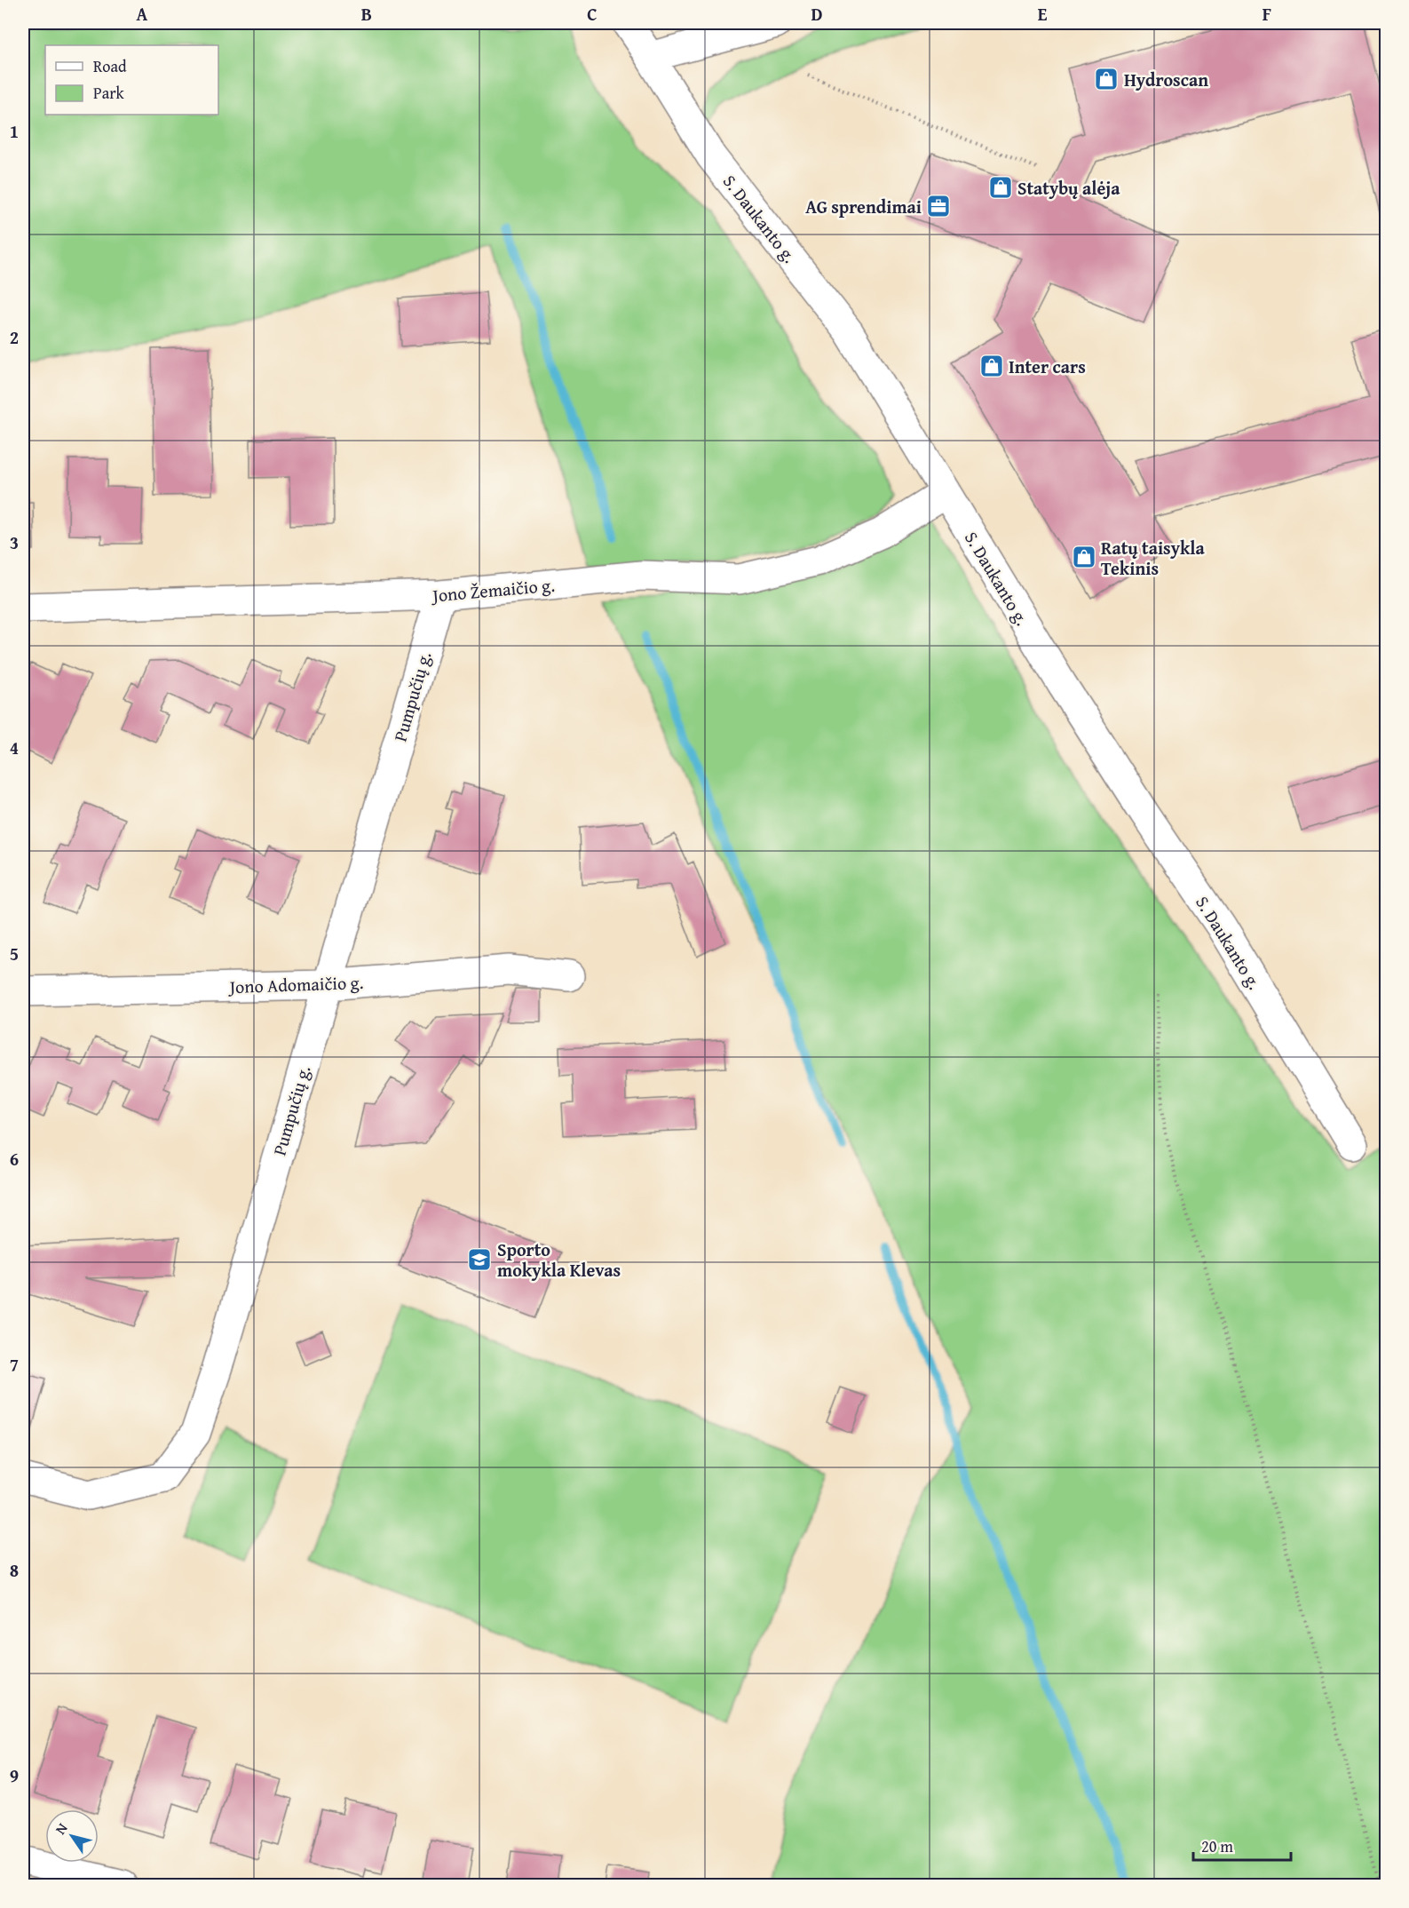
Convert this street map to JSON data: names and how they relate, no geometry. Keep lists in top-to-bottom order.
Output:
{
  "streets": {
    "street": [
      "S. Daukanto g.",
      "Jono Žemaičio g.",
      "Pumpučių g.",
      "Jono Adomaičio g."
    ]
  },
  "crossings": [
    ["S. Daukanto g.", "Jono Žemaičio g."],
    ["Jono Žemaičio g.", "Pumpučių g."],
    ["Pumpučių g.", "Jono Adomaičio g."]
  ],
  "places": {
    "shop": [
      "Hydroscan",
      "Statybų alėja",
      "Inter cars",
      "Ratų taisykla Tekinis"
    ],
    "office": ["AG sprendimai"],
    "school or university": ["Sporto mokykla Klevas"]
  },
  "legend": ["Road", "Park"],
  "scale_bar": "20 m",
  "north": "top left",
  "grid": {
    "columns": [
      "A",
      "B",
      "C",
      "D",
      "E",
      "F"
    ],
    "rows": [
      "1",
      "2",
      "3",
      "4",
      "5",
      "6",
      "7",
      "8",
      "9"
    ]
  }
}
